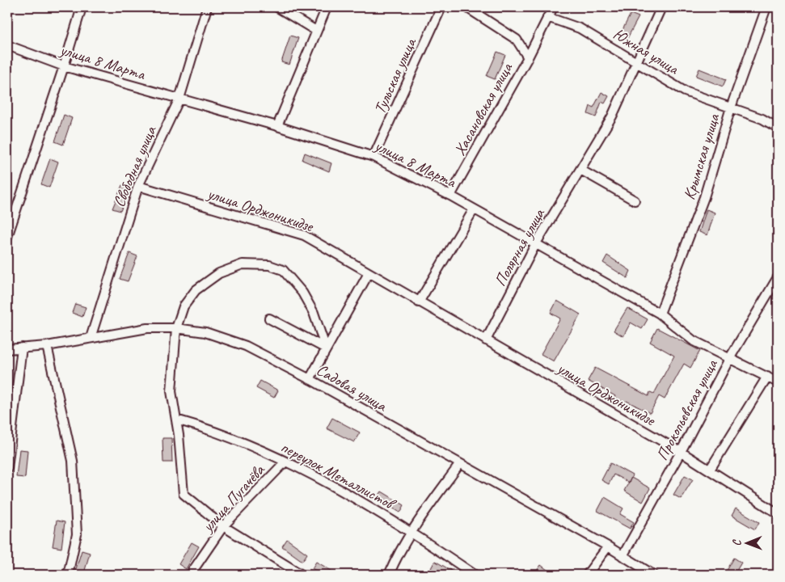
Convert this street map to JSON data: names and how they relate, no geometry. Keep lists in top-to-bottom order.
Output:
{
  "streets": {
    "street": [
      "Южная улица",
      "улица 8 Марта",
      "Тульская улица",
      "Хасановская улица",
      "Крымская улица",
      "Свободная улица",
      "улица Орджоникидзе",
      "Полярная улица",
      "Садовая улица",
      "Прокопьевская улица",
      "переулок Металлистов",
      "улица Пугачёва"
    ]
  },
  "crossings": [
    ["Южная улица", "Крымская улица"],
    ["Южная улица", "Полярная улица"],
    ["улица 8 Марта", "Тульская улица"],
    ["улица 8 Марта", "Хасановская улица"],
    ["улица 8 Марта", "Крымская улица"],
    ["улица 8 Марта", "Свободная улица"],
    ["улица 8 Марта", "Полярная улица"],
    ["улица 8 Марта", "Прокопьевская улица"],
    ["Свободная улица", "улица Орджоникидзе"],
    ["Свободная улица", "Садовая улица"],
    ["улица Орджоникидзе", "Полярная улица"],
    ["улица Орджоникидзе", "Прокопьевская улица"],
    ["Садовая улица", "Прокопьевская улица"],
    ["переулок Металлистов", "улица Пугачёва"]
  ],
  "north": "left"
}
